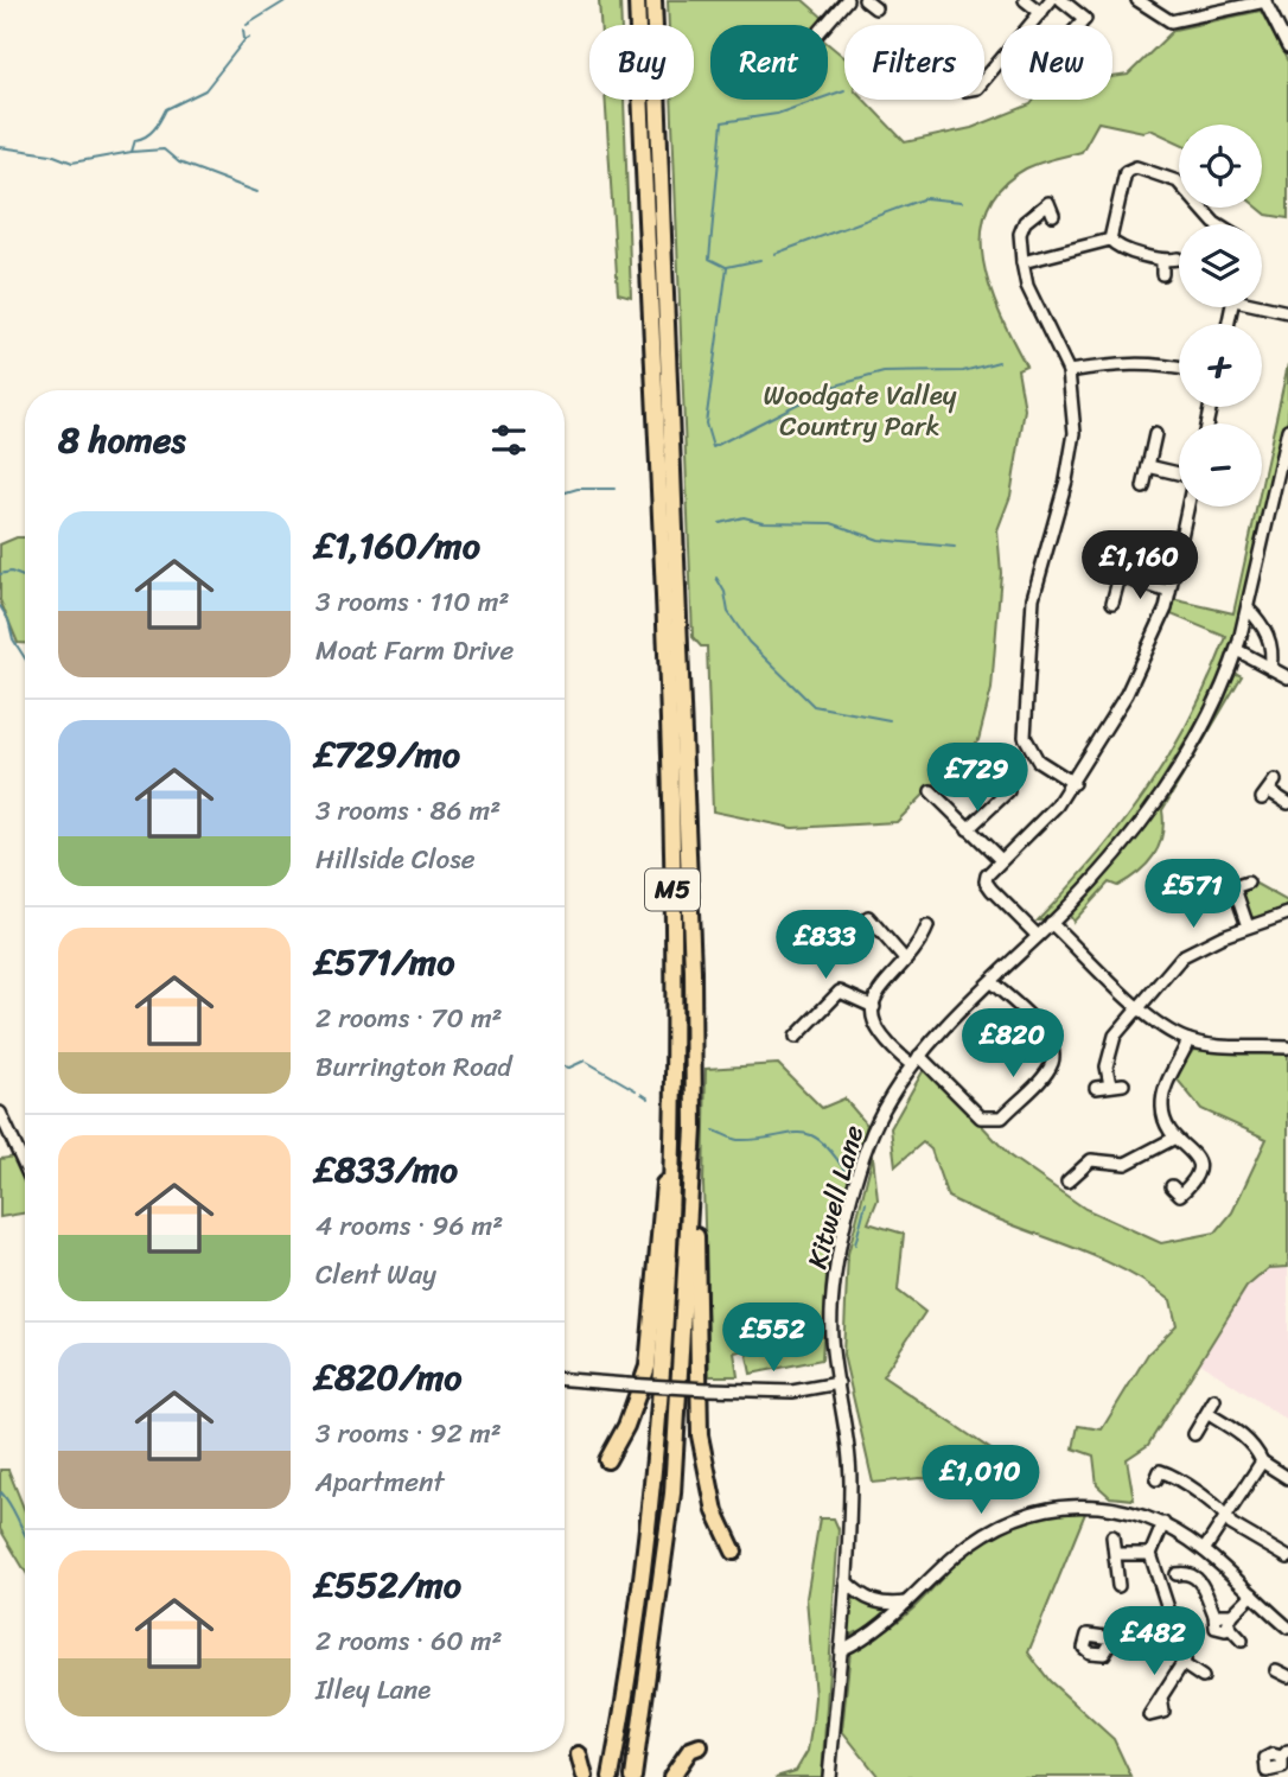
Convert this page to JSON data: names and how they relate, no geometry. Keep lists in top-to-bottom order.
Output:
{
  "streets": {
    "highway": ["M5"],
    "street": ["Kitwell Lane"]
  },
  "parks": ["Woodgate Valley Country Park"],
  "page": {
    "chip": [
      "Buy",
      "Rent",
      "Filters",
      "New"
    ],
    "map_buttons": ["+", "−"],
    "heading": "8 homes",
    "list": [
      {
        "name": "£1,160/mo",
        "note": "3 rooms · 110 m² · Moat Farm Drive"
      },
      {
        "name": "£729/mo",
        "note": "3 rooms · 86 m² · Hillside Close"
      },
      {
        "name": "£571/mo",
        "note": "2 rooms · 70 m² · Burrington Road"
      },
      {
        "name": "£833/mo",
        "note": "4 rooms · 96 m² · Clent Way"
      },
      {
        "name": "£820/mo",
        "note": "3 rooms · 92 m² · Apartment"
      },
      {
        "name": "£552/mo",
        "note": "2 rooms · 60 m² · Illey Lane"
      }
    ],
    "price": [
      "£1,160",
      "£729",
      "£571",
      "£833",
      "£820",
      "£552",
      "£1,010",
      "£482"
    ]
  }
}
